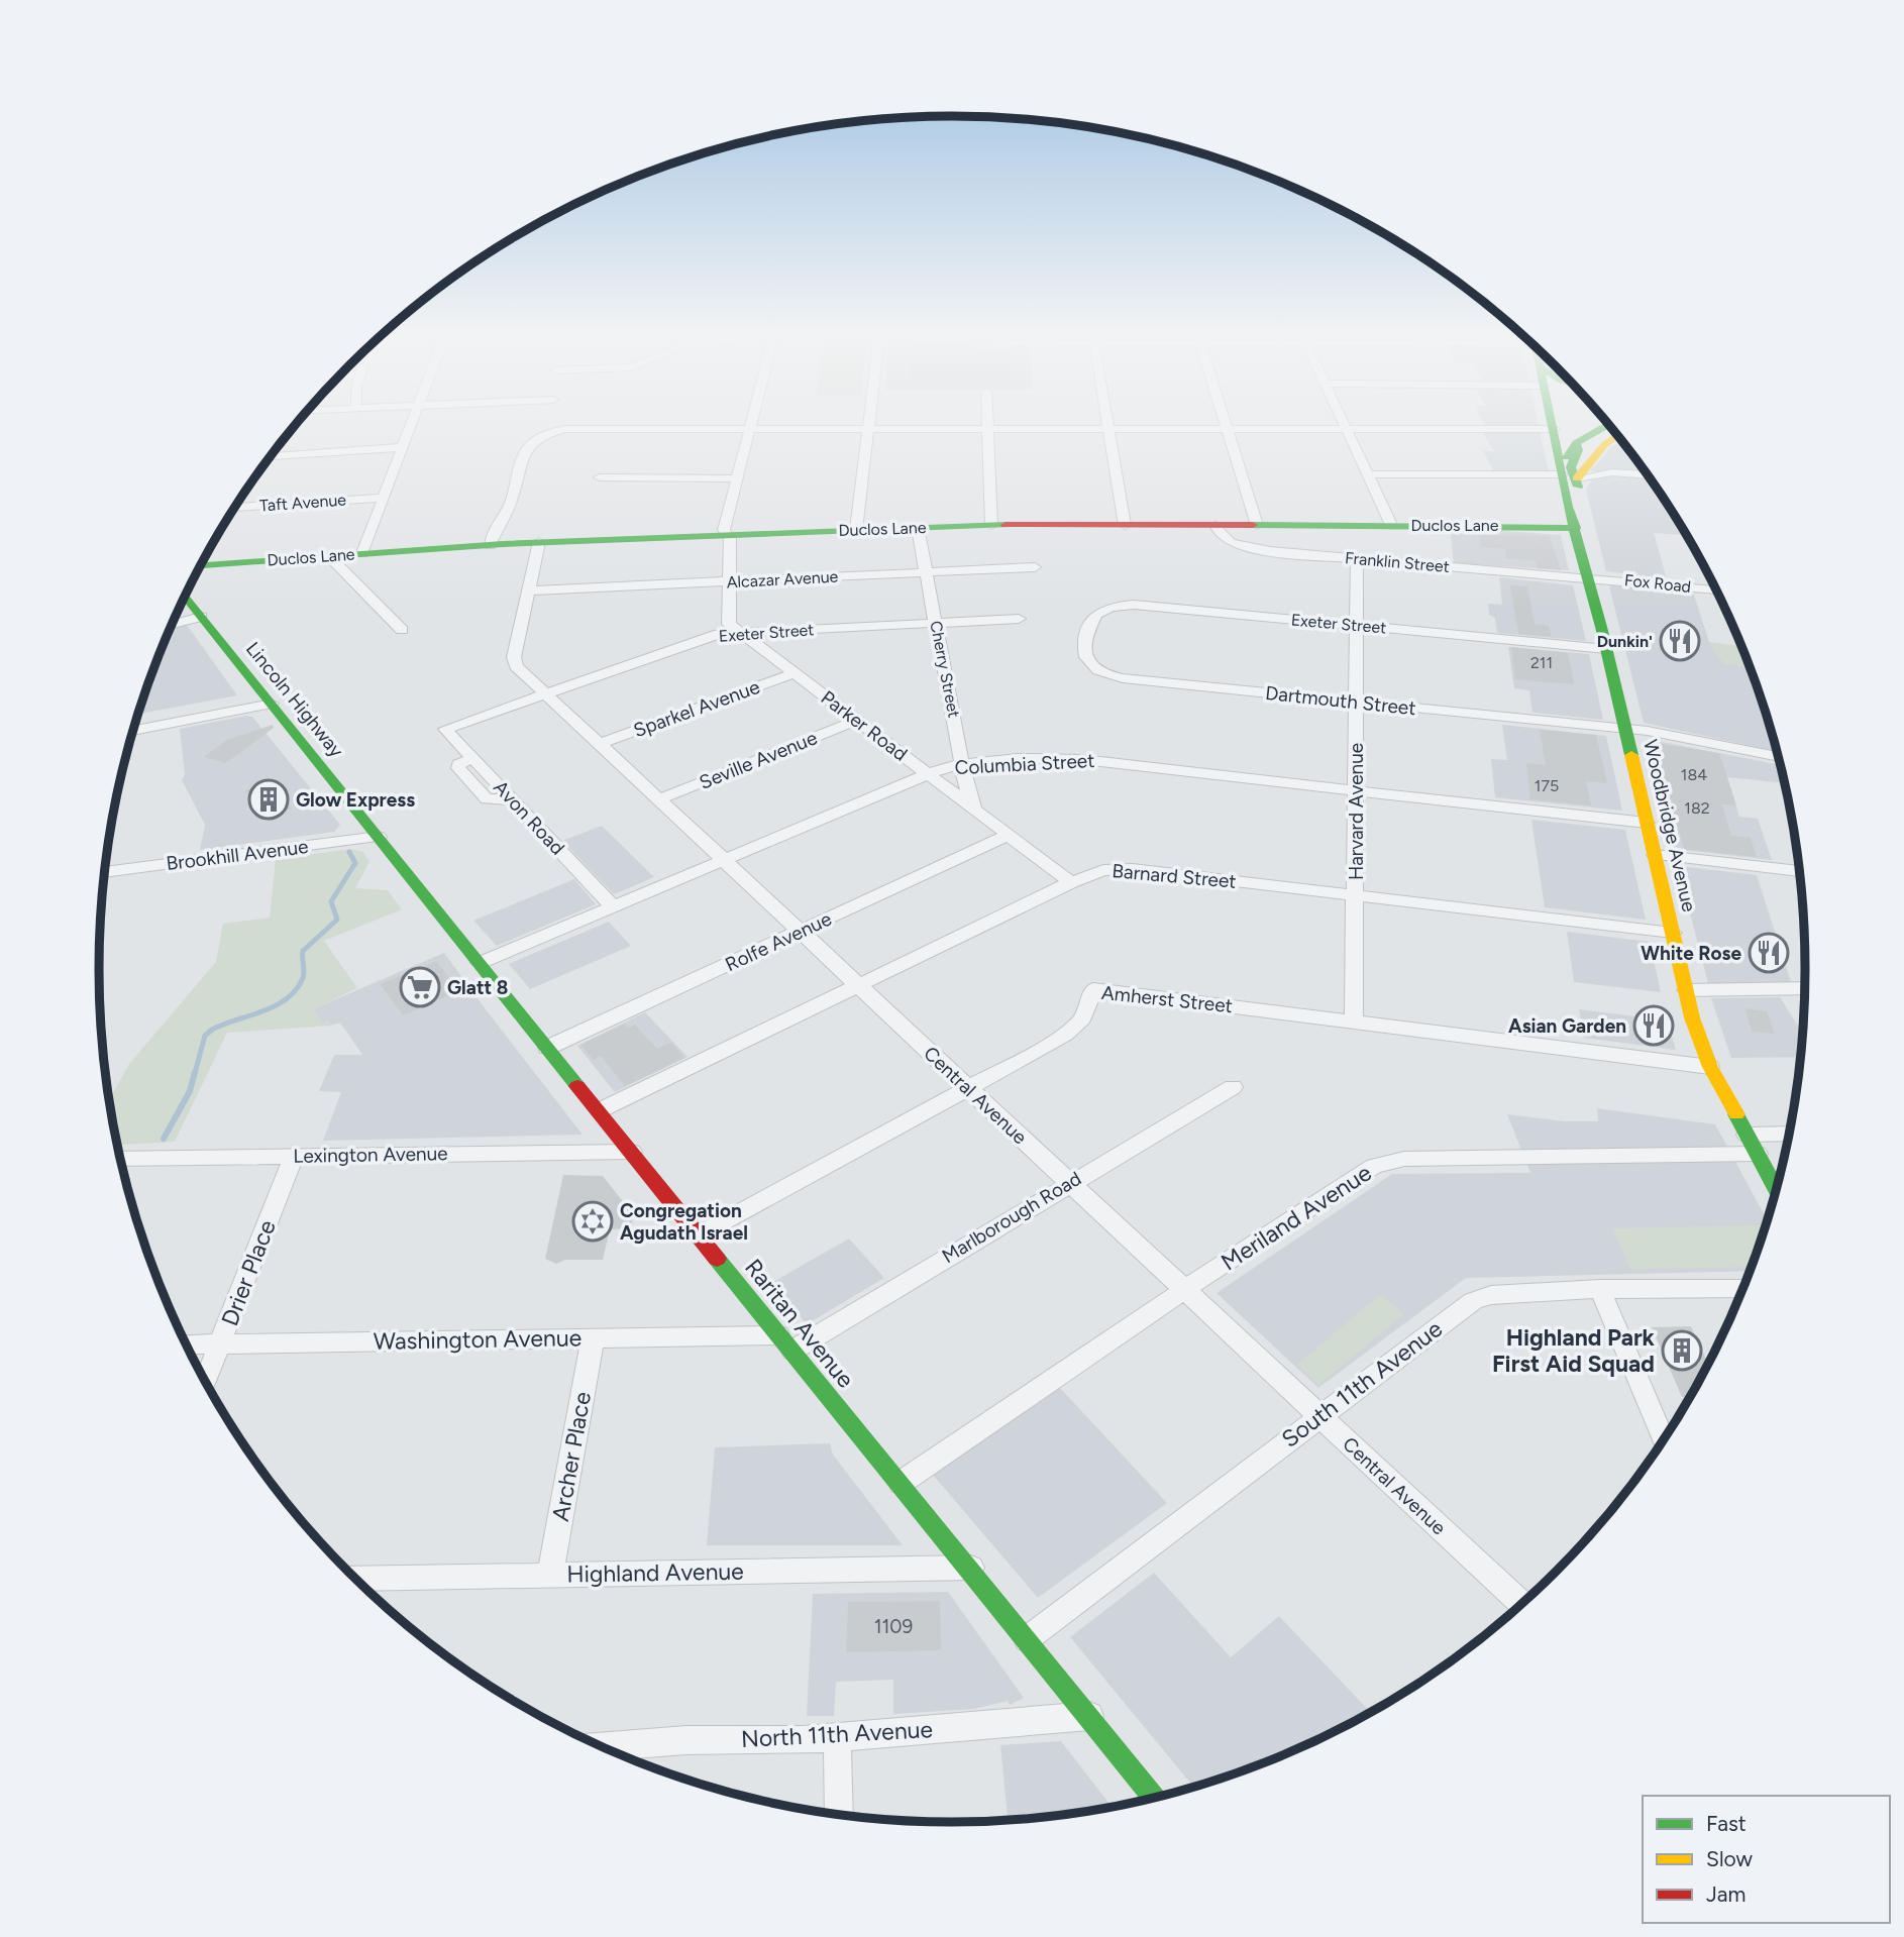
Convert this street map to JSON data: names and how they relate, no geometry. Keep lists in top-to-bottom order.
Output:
{
  "streets": {
    "main road": [
      "Duclos Lane",
      "Lincoln Highway",
      "Woodbridge Avenue",
      "Raritan Avenue"
    ],
    "street": [
      "Taft Avenue",
      "Franklin Street",
      "Alcazar Avenue",
      "Fox Road",
      "Exeter Street",
      "Cherry Street",
      "Dartmouth Street",
      "Sparkel Avenue",
      "Parker Road",
      "Seville Avenue",
      "Columbia Street",
      "Harvard Avenue",
      "Avon Road",
      "Brookhill Avenue",
      "Barnard Street",
      "Rolfe Avenue",
      "Amherst Street",
      "Central Avenue",
      "Lexington Avenue",
      "Marlborough Road",
      "Meriland Avenue",
      "Drier Place",
      "Washington Avenue",
      "South 11th Avenue",
      "Archer Place",
      "Highland Avenue",
      "North 11th Avenue"
    ]
  },
  "crossings": [
    ["Duclos Lane", "Franklin Street"],
    ["Duclos Lane", "Cherry Street"],
    ["Duclos Lane", "Woodbridge Avenue"],
    ["Duclos Lane", "Central Avenue"],
    ["Franklin Street", "Fox Road"],
    ["Franklin Street", "Harvard Avenue"],
    ["Franklin Street", "Woodbridge Avenue"],
    ["Alcazar Avenue", "Cherry Street"],
    ["Alcazar Avenue", "Central Avenue"],
    ["Fox Road", "Woodbridge Avenue"],
    ["Exeter Street", "Cherry Street"],
    ["Exeter Street", "Dartmouth Street"],
    ["Exeter Street", "Parker Road"],
    ["Exeter Street", "Harvard Avenue"],
    ["Exeter Street", "Avon Road"],
    ["Exeter Street", "Woodbridge Avenue"],
    ["Exeter Street", "Central Avenue"],
    ["Cherry Street", "Parker Road"],
    ["Cherry Street", "Columbia Street"],
    ["Lincoln Highway", "Brookhill Avenue"],
    ["Lincoln Highway", "Raritan Avenue"],
    ["Dartmouth Street", "Harvard Avenue"],
    ["Dartmouth Street", "Woodbridge Avenue"],
    ["Sparkel Avenue", "Parker Road"],
    ["Sparkel Avenue", "Central Avenue"],
    ["Parker Road", "Seville Avenue"],
    ["Parker Road", "Columbia Street"],
    ["Parker Road", "Barnard Street"],
    ["Parker Road", "Rolfe Avenue"],
    ["Seville Avenue", "Central Avenue"],
    ["Columbia Street", "Harvard Avenue"],
    ["Columbia Street", "Avon Road"],
    ["Columbia Street", "Woodbridge Avenue"],
    ["Columbia Street", "Central Avenue"],
    ["Columbia Street", "Raritan Avenue"],
    ["Harvard Avenue", "Barnard Street"],
    ["Harvard Avenue", "Amherst Street"],
    ["Woodbridge Avenue", "Barnard Street"],
    ["Woodbridge Avenue", "Amherst Street"],
    ["Woodbridge Avenue", "Meriland Avenue"],
    ["Brookhill Avenue", "Raritan Avenue"],
    ["Barnard Street", "Central Avenue"],
    ["Barnard Street", "Raritan Avenue"],
    ["Rolfe Avenue", "Central Avenue"],
    ["Rolfe Avenue", "Raritan Avenue"],
    ["Amherst Street", "Central Avenue"],
    ["Amherst Street", "Raritan Avenue"],
    ["Central Avenue", "Marlborough Road"],
    ["Central Avenue", "Meriland Avenue"],
    ["Central Avenue", "South 11th Avenue"],
    ["Lexington Avenue", "Drier Place"],
    ["Lexington Avenue", "Raritan Avenue"],
    ["Marlborough Road", "Raritan Avenue"],
    ["Marlborough Road", "Washington Avenue"],
    ["Meriland Avenue", "Raritan Avenue"],
    ["Drier Place", "Washington Avenue"],
    ["Raritan Avenue", "Washington Avenue"],
    ["Raritan Avenue", "South 11th Avenue"],
    ["Raritan Avenue", "Highland Avenue"],
    ["Raritan Avenue", "North 11th Avenue"],
    ["Washington Avenue", "Archer Place"],
    ["Archer Place", "Highland Avenue"]
  ],
  "places": {
    "restaurant": ["Dunkin'", "White Rose", "Asian Garden"],
    "building": ["Glow Express", "Highland Park First Aid Squad"],
    "supermarket": ["Glatt 8"],
    "synagogue": ["Congregation Agudath Israel"]
  },
  "house_numbers": [
    "211",
    "184",
    "175",
    "182",
    "1109"
  ],
  "legend": ["Fast", "Slow", "Jam"]
}
